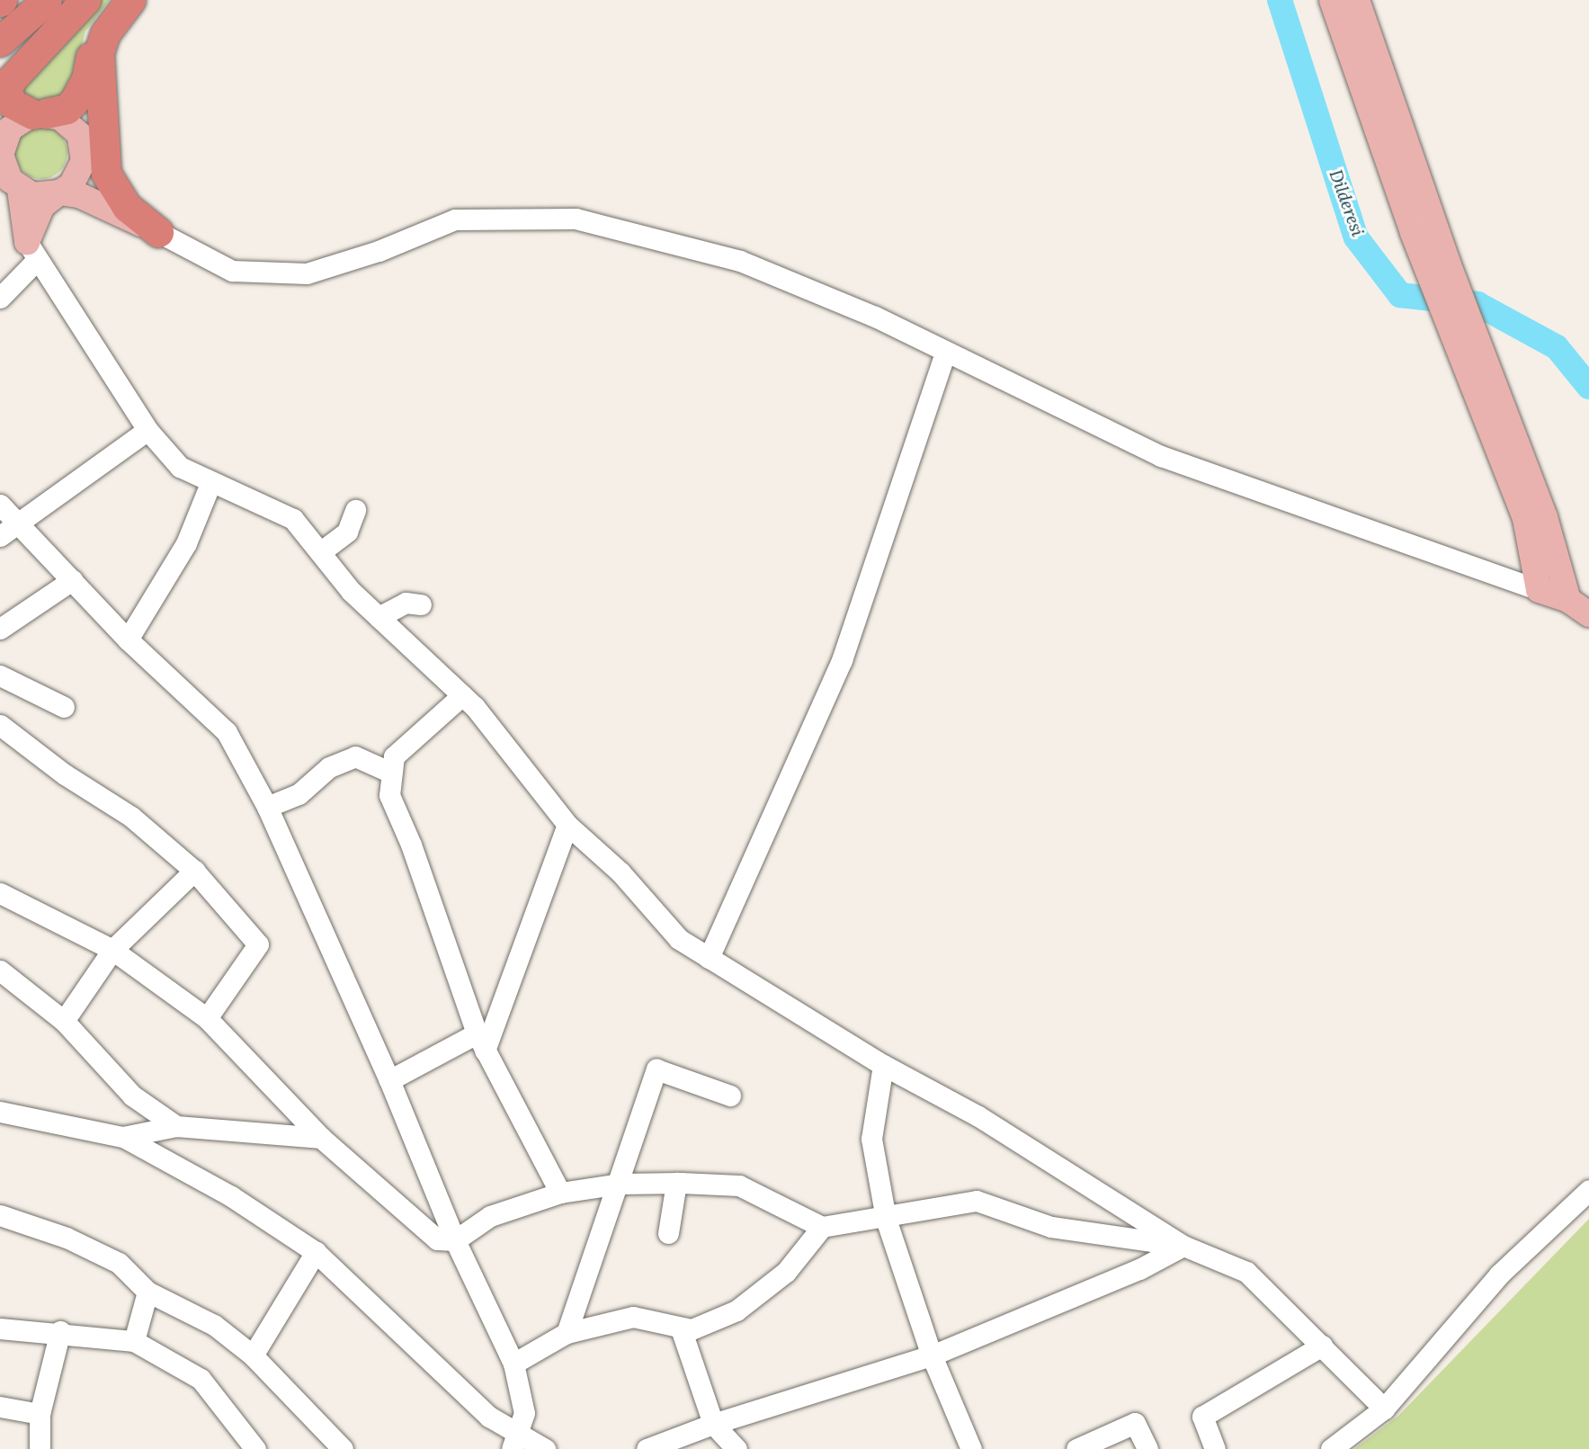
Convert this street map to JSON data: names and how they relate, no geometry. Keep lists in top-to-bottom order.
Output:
{
  "water": ["Dilderesi"]
}
